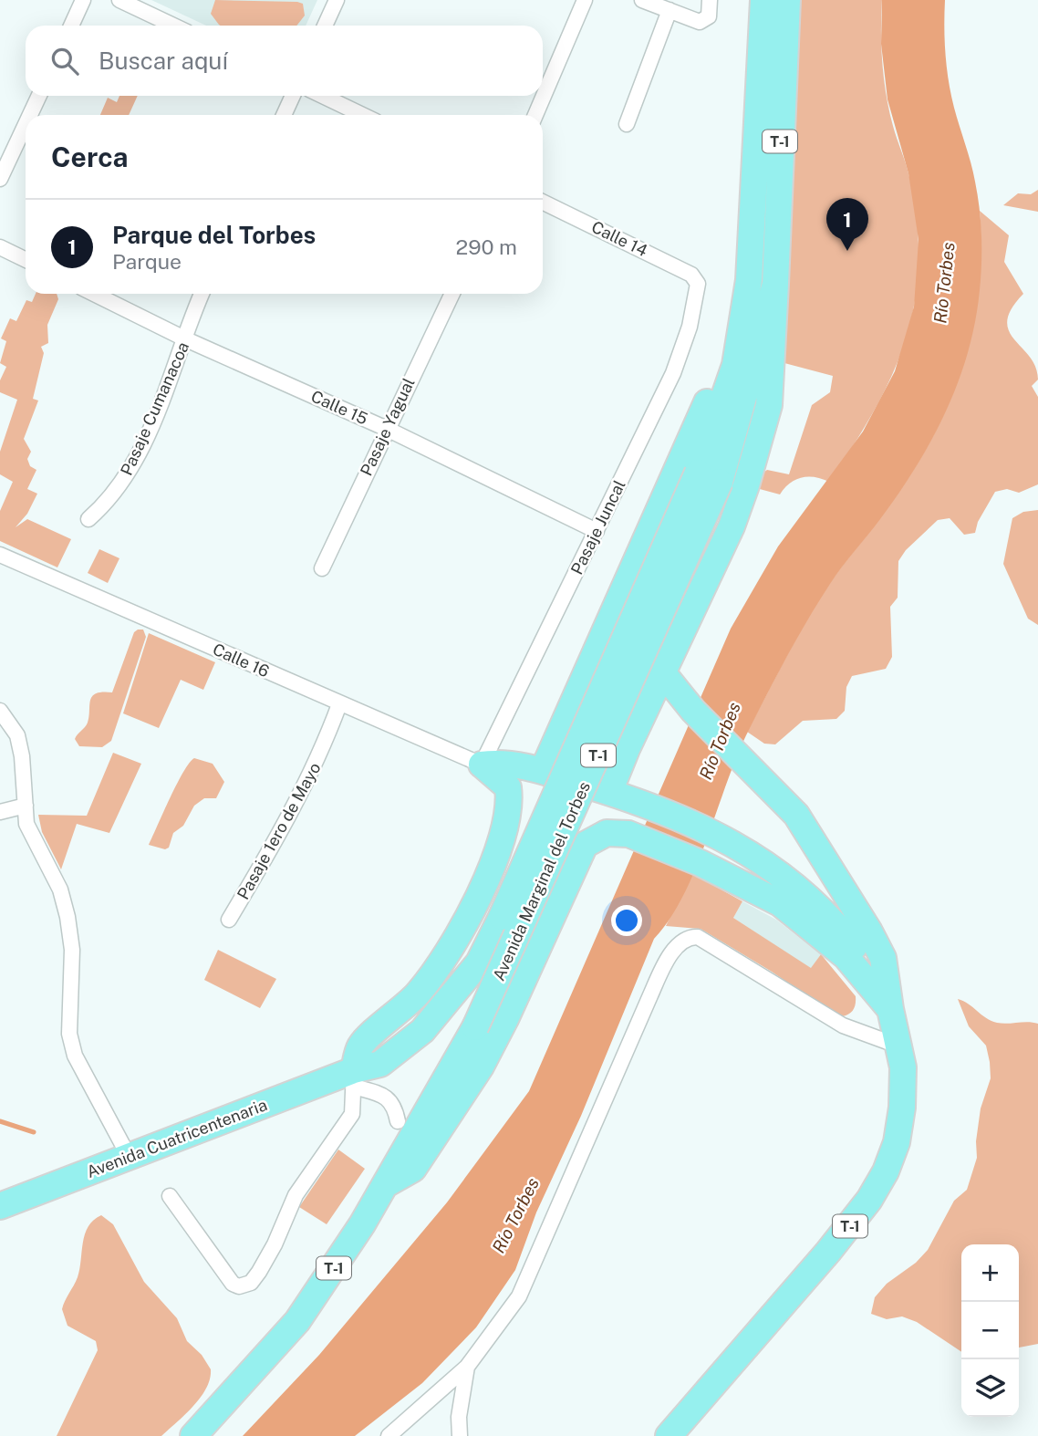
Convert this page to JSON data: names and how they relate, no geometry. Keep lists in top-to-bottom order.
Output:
{
  "streets": {
    "highway": ["T-1", "Avenida Marginal del Torbes", "Avenida Cuatricentenaria"],
    "street": [
      "Calle 14",
      "Calle 15",
      "Pasaje Cumanacoa",
      "Pasaje Yagual",
      "Pasaje Juncal",
      "Calle 16",
      "Pasaje 1ero de Mayo"
    ]
  },
  "crossings": [
    ["Calle 14", "Pasaje Juncal"],
    ["Calle 15", "Pasaje Cumanacoa"],
    ["Calle 15", "Pasaje Yagual"],
    ["Calle 15", "Pasaje Juncal"],
    ["Pasaje Juncal", "Calle 16"],
    ["Calle 16", "Pasaje 1ero de Mayo"],
    ["Avenida Marginal del Torbes", "Avenida Cuatricentenaria"]
  ],
  "water": ["Río Torbes"],
  "page": {
    "search": "Buscar aquí",
    "heading": "Cerca",
    "pins": "1",
    "list": [
      {
        "mark": "1",
        "name": "Parque del Torbes",
        "note": "Parque",
        "value": "290 m"
      }
    ],
    "map_buttons": ["+", "−"]
  }
}
